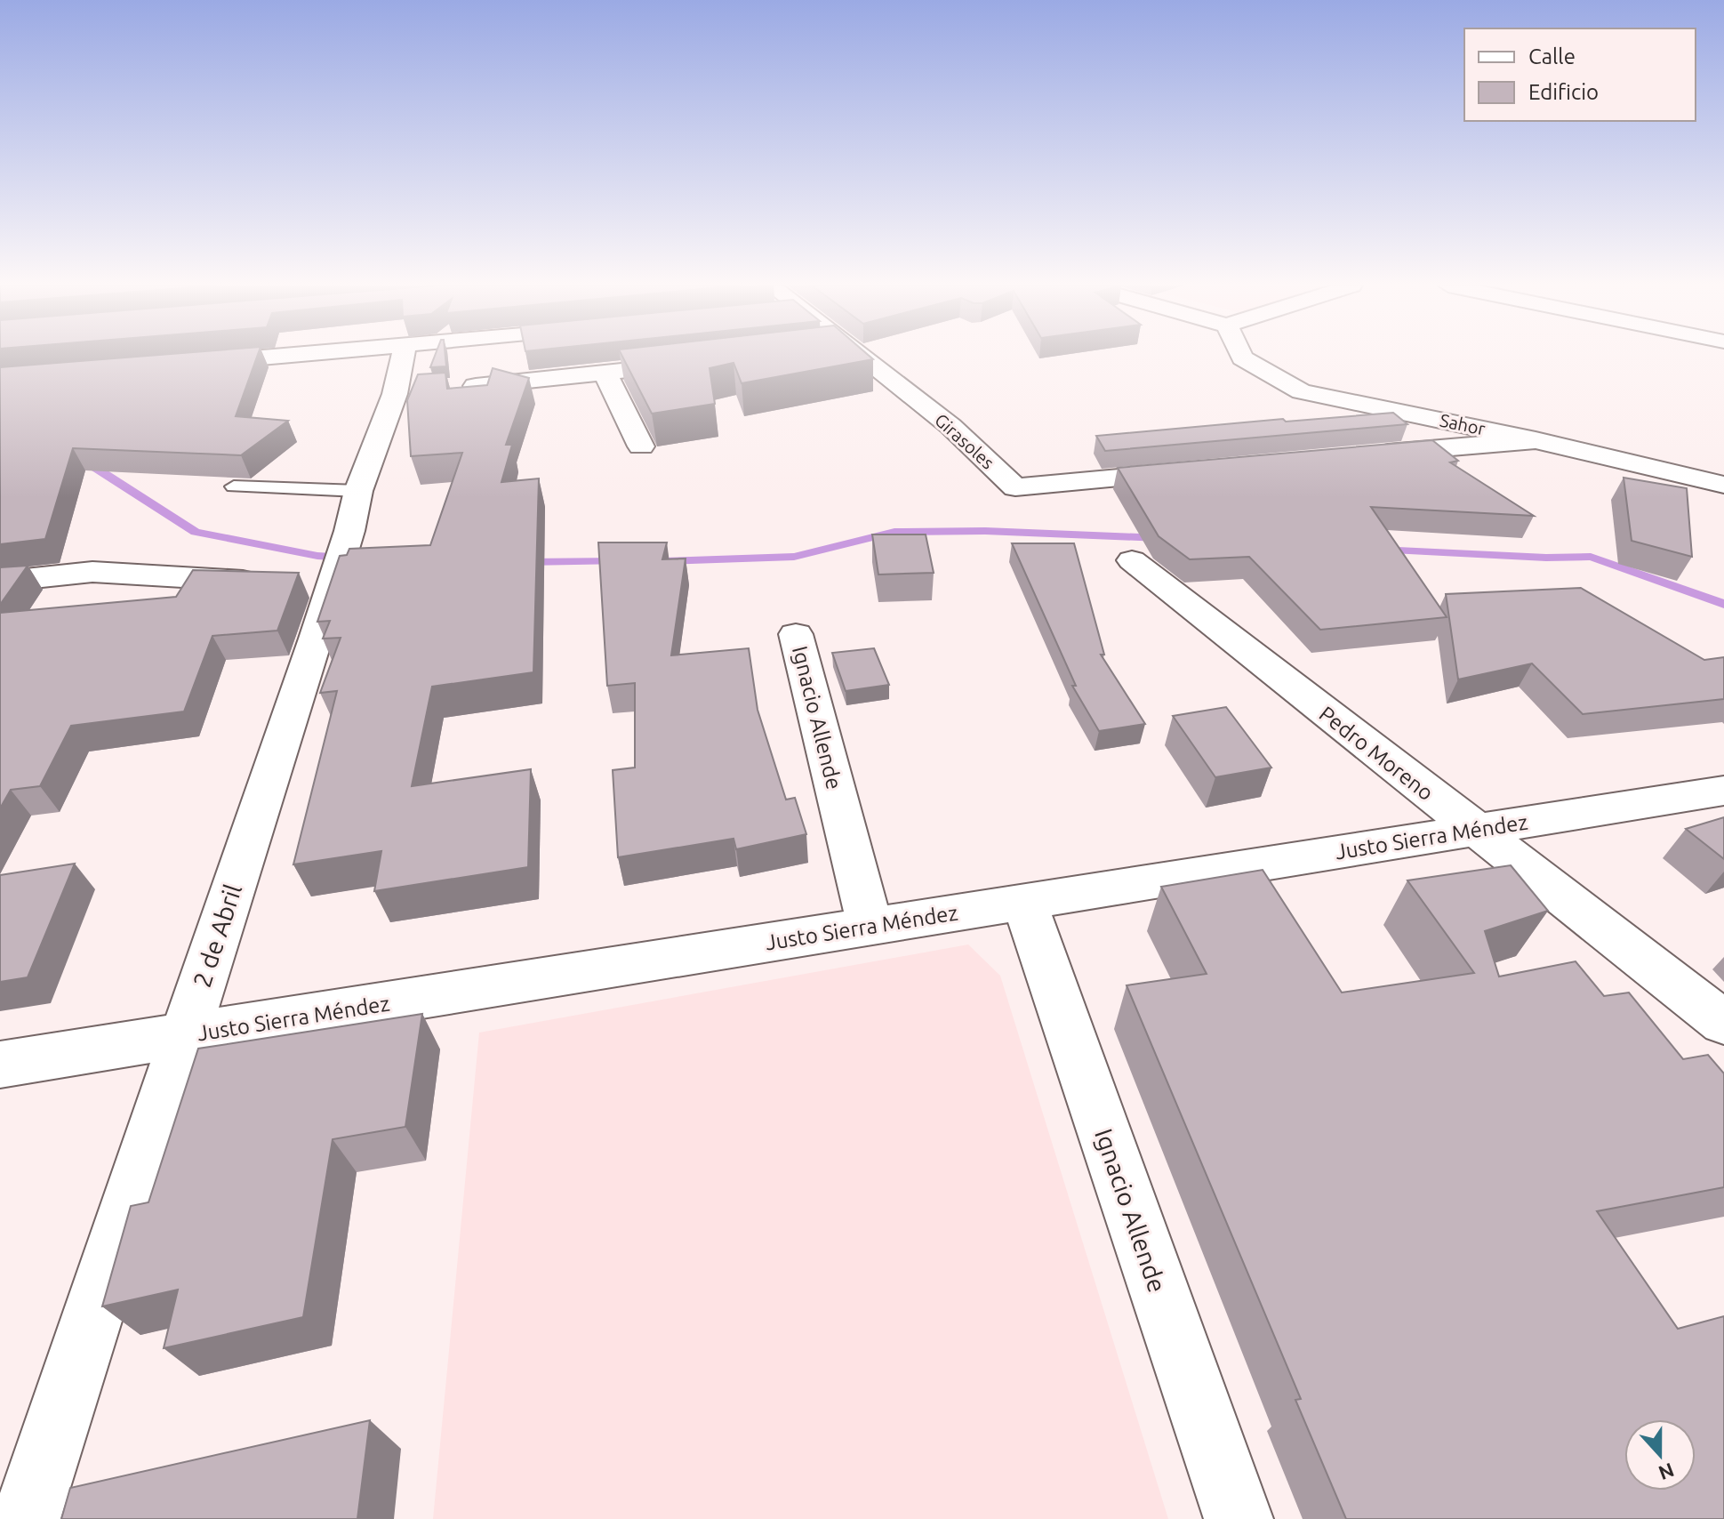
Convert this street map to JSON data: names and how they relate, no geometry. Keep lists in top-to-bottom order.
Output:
{
  "streets": {
    "street": [
      "Sahor",
      "Girasoles",
      "Ignacio Allende",
      "Pedro Moreno",
      "Justo Sierra Méndez",
      "2 de Abril"
    ]
  },
  "crossings": [
    ["Ignacio Allende", "Justo Sierra Méndez"],
    ["Pedro Moreno", "Justo Sierra Méndez"],
    ["Justo Sierra Méndez", "2 de Abril"]
  ],
  "legend": ["Calle", "Edificio"],
  "north": "bottom"
}
